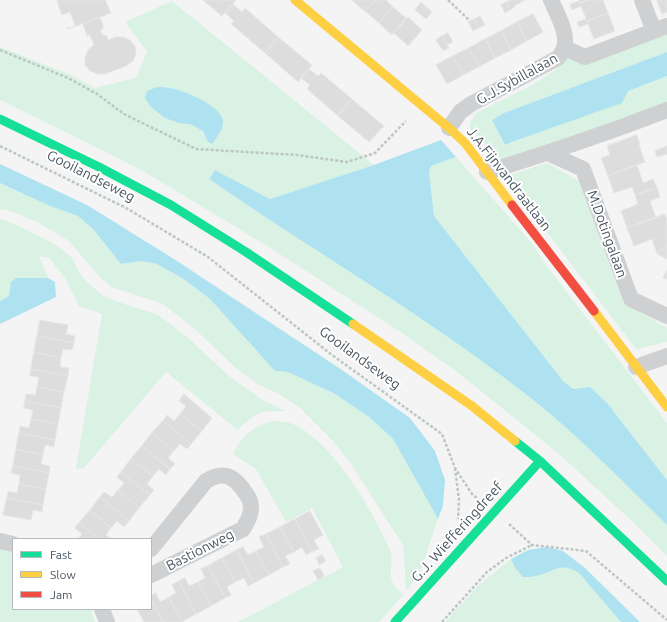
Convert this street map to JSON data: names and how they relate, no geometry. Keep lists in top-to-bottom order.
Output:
{
  "streets": {
    "main road": ["Gooilandseweg", "J.A.Fijnvandraatlaan", "G.J. Wiefferingdreef"],
    "street": ["G.J.Sybillalaan", "M.Dotingalaan", "Bastionweg"]
  },
  "crossings": [
    ["G.J.Sybillalaan", "J.A.Fijnvandraatlaan"],
    ["Gooilandseweg", "G.J. Wiefferingdreef"]
  ],
  "legend": ["Fast", "Slow", "Jam"]
}
